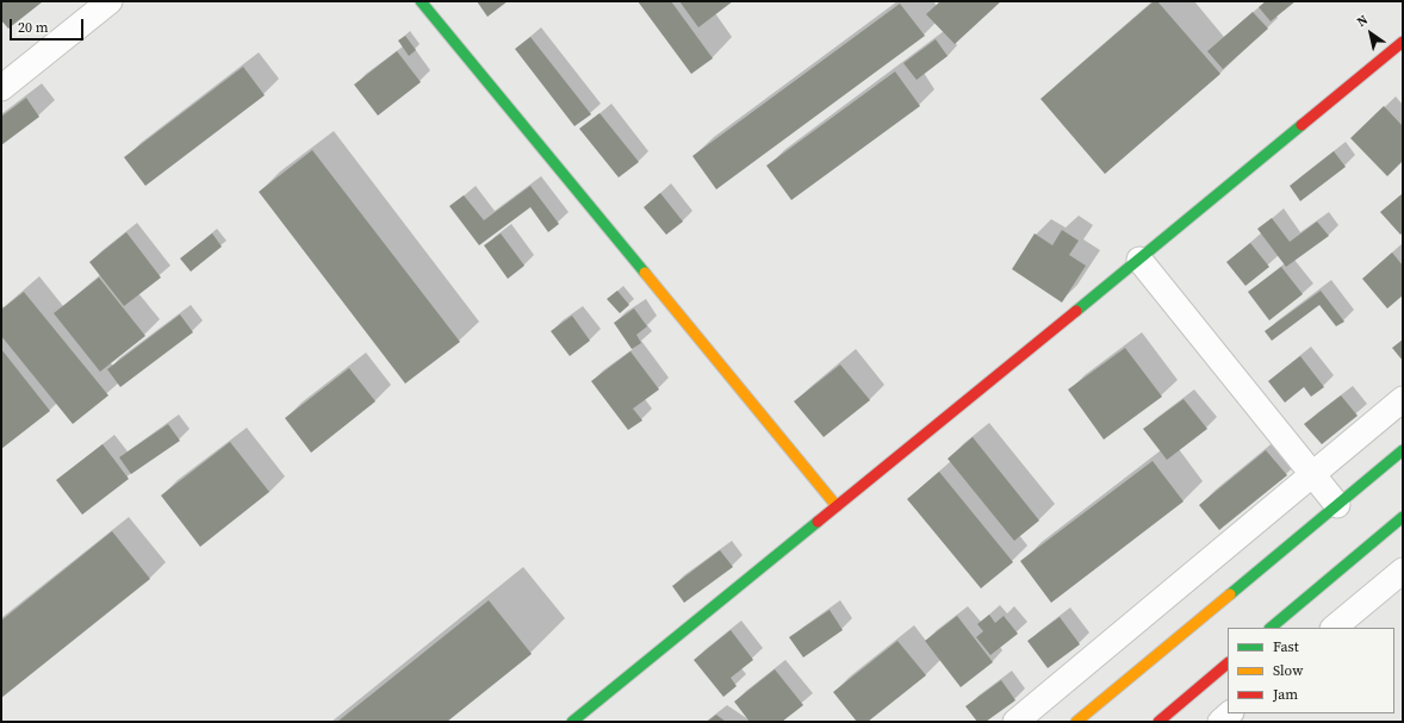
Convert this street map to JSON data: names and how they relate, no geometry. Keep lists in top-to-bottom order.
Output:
{
  "legend": ["Fast", "Slow", "Jam"],
  "scale_bar": "20 m",
  "north": "top left"
}
